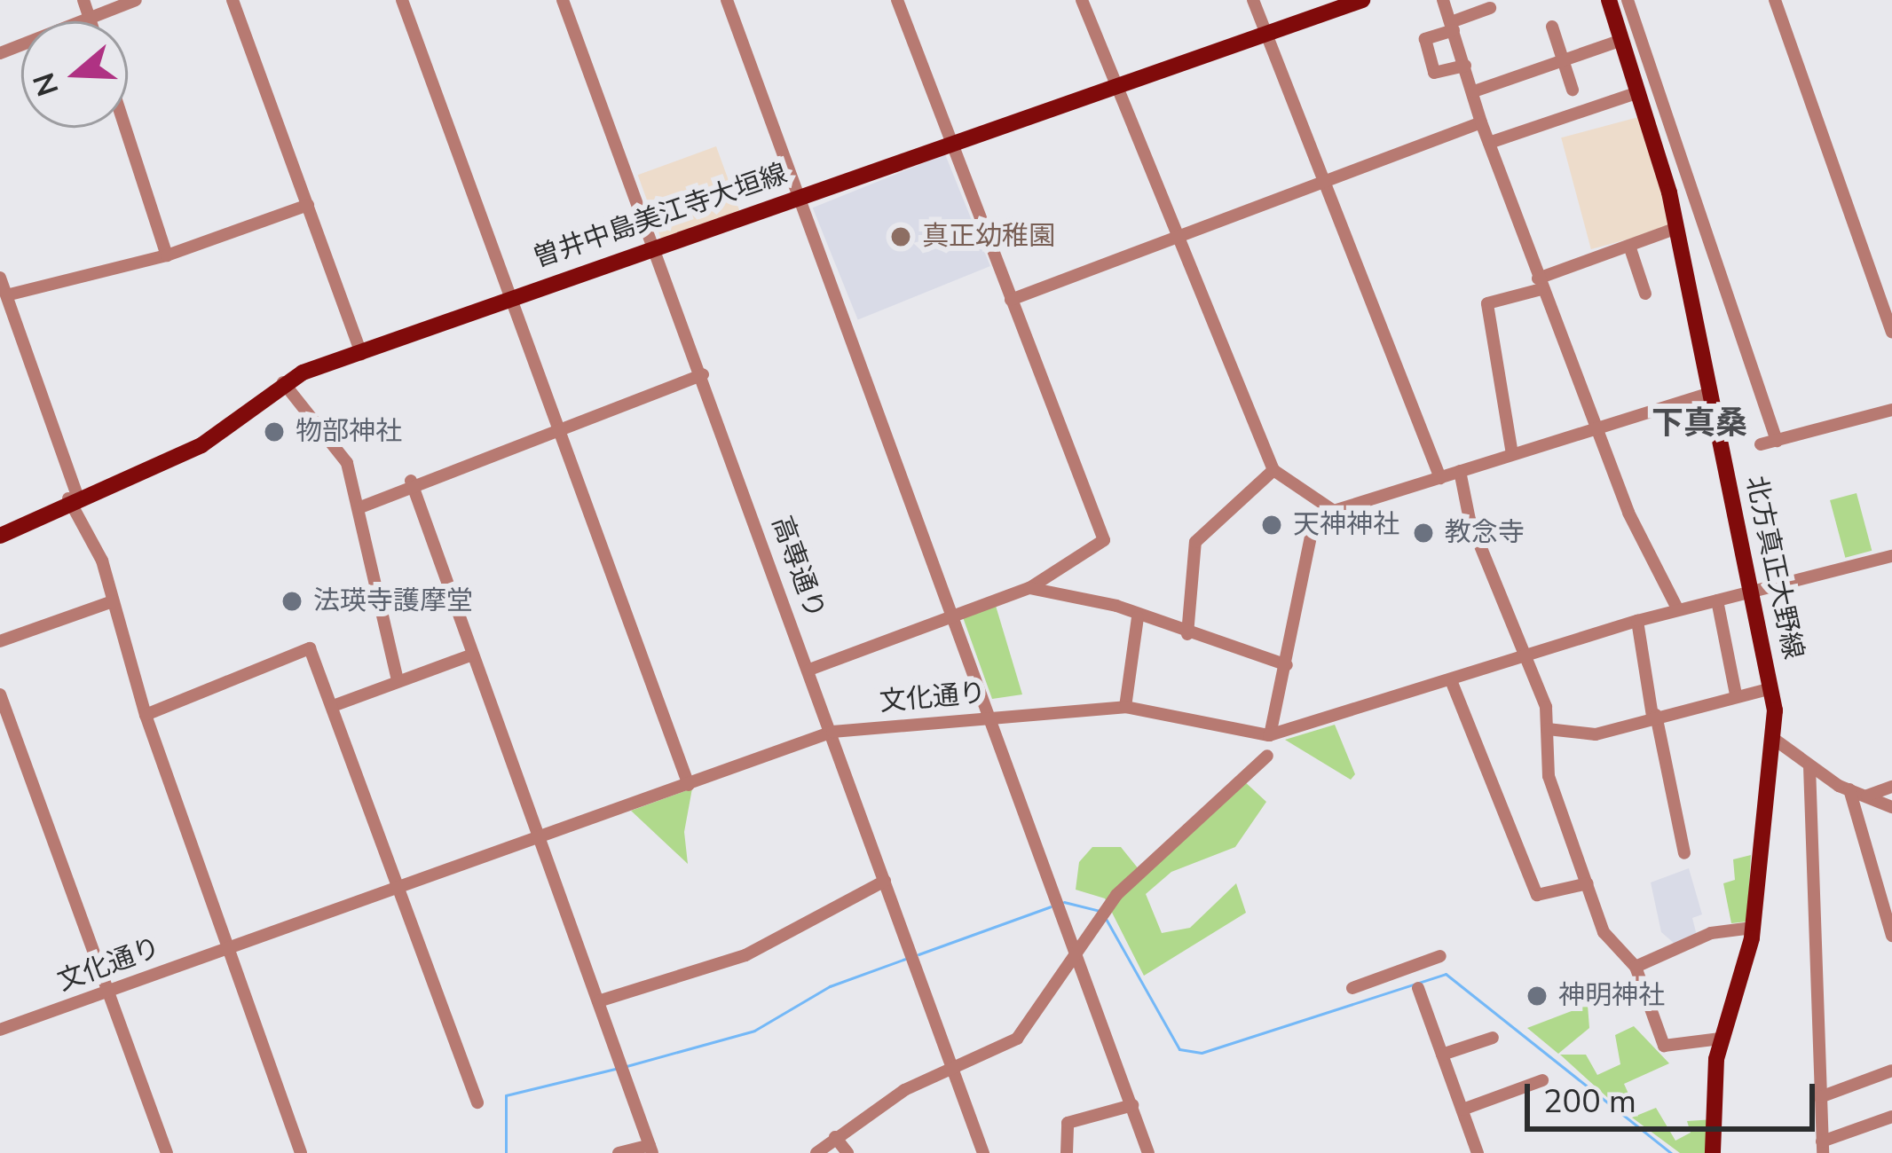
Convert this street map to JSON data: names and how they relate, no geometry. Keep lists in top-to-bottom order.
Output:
{
  "streets": {
    "main road": ["曽井中島美江寺大垣線", "北方真正大野線"],
    "street": ["高専通り", "文化通り"]
  },
  "crossings": [
    ["曽井中島美江寺大垣線", "高専通り"],
    ["高専通り", "文化通り"],
    ["北方真正大野線", "文化通り"]
  ],
  "districts": ["下真桑"],
  "places": [
    "真正幼稚園",
    "物部神社",
    "天神神社",
    "教念寺",
    "法瑛寺護摩堂",
    "神明神社"
  ],
  "scale_bar": "200 m",
  "north": "left"
}
